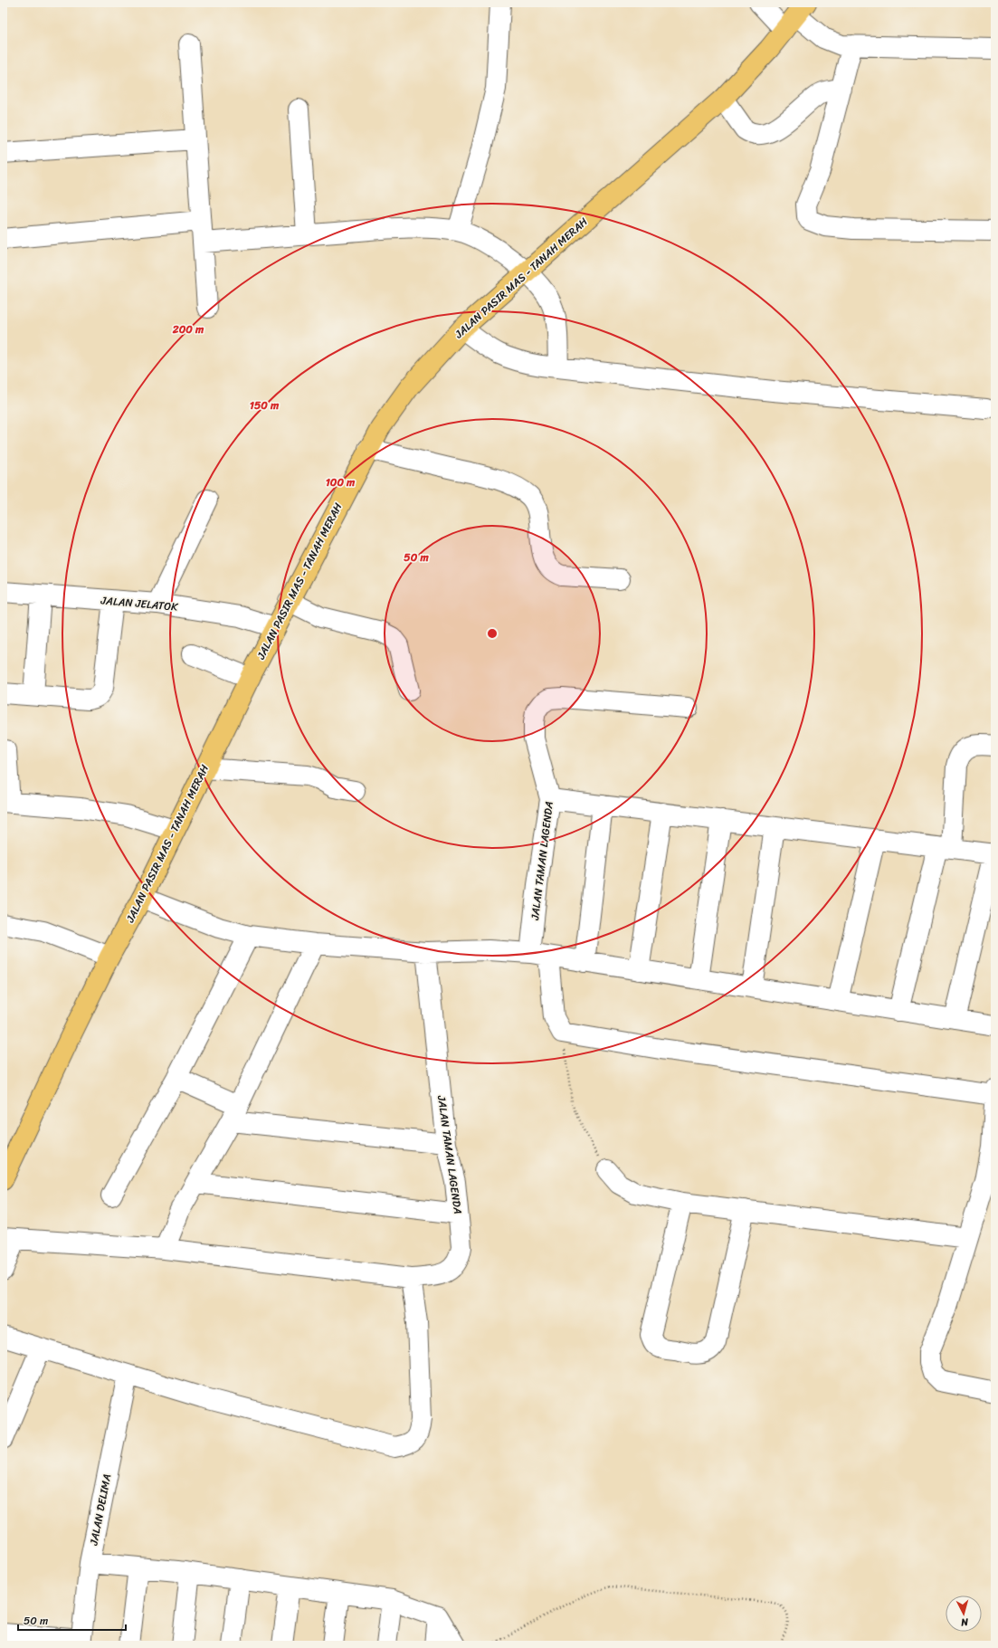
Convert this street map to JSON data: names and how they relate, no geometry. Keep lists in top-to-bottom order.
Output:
{
  "streets": {
    "main road": ["JALAN PASIR MAS - TANAH MERAH"],
    "street": ["JALAN JELATOK", "JALAN TAMAN LAGENDA", "JALAN DELIMA"]
  },
  "crossings": [
    ["JALAN PASIR MAS - TANAH MERAH", "JALAN JELATOK"]
  ],
  "scale_bar": "50 m",
  "north": "bottom",
  "rings": [
    "200 m",
    "150 m",
    "100 m",
    "50 m"
  ]
}
